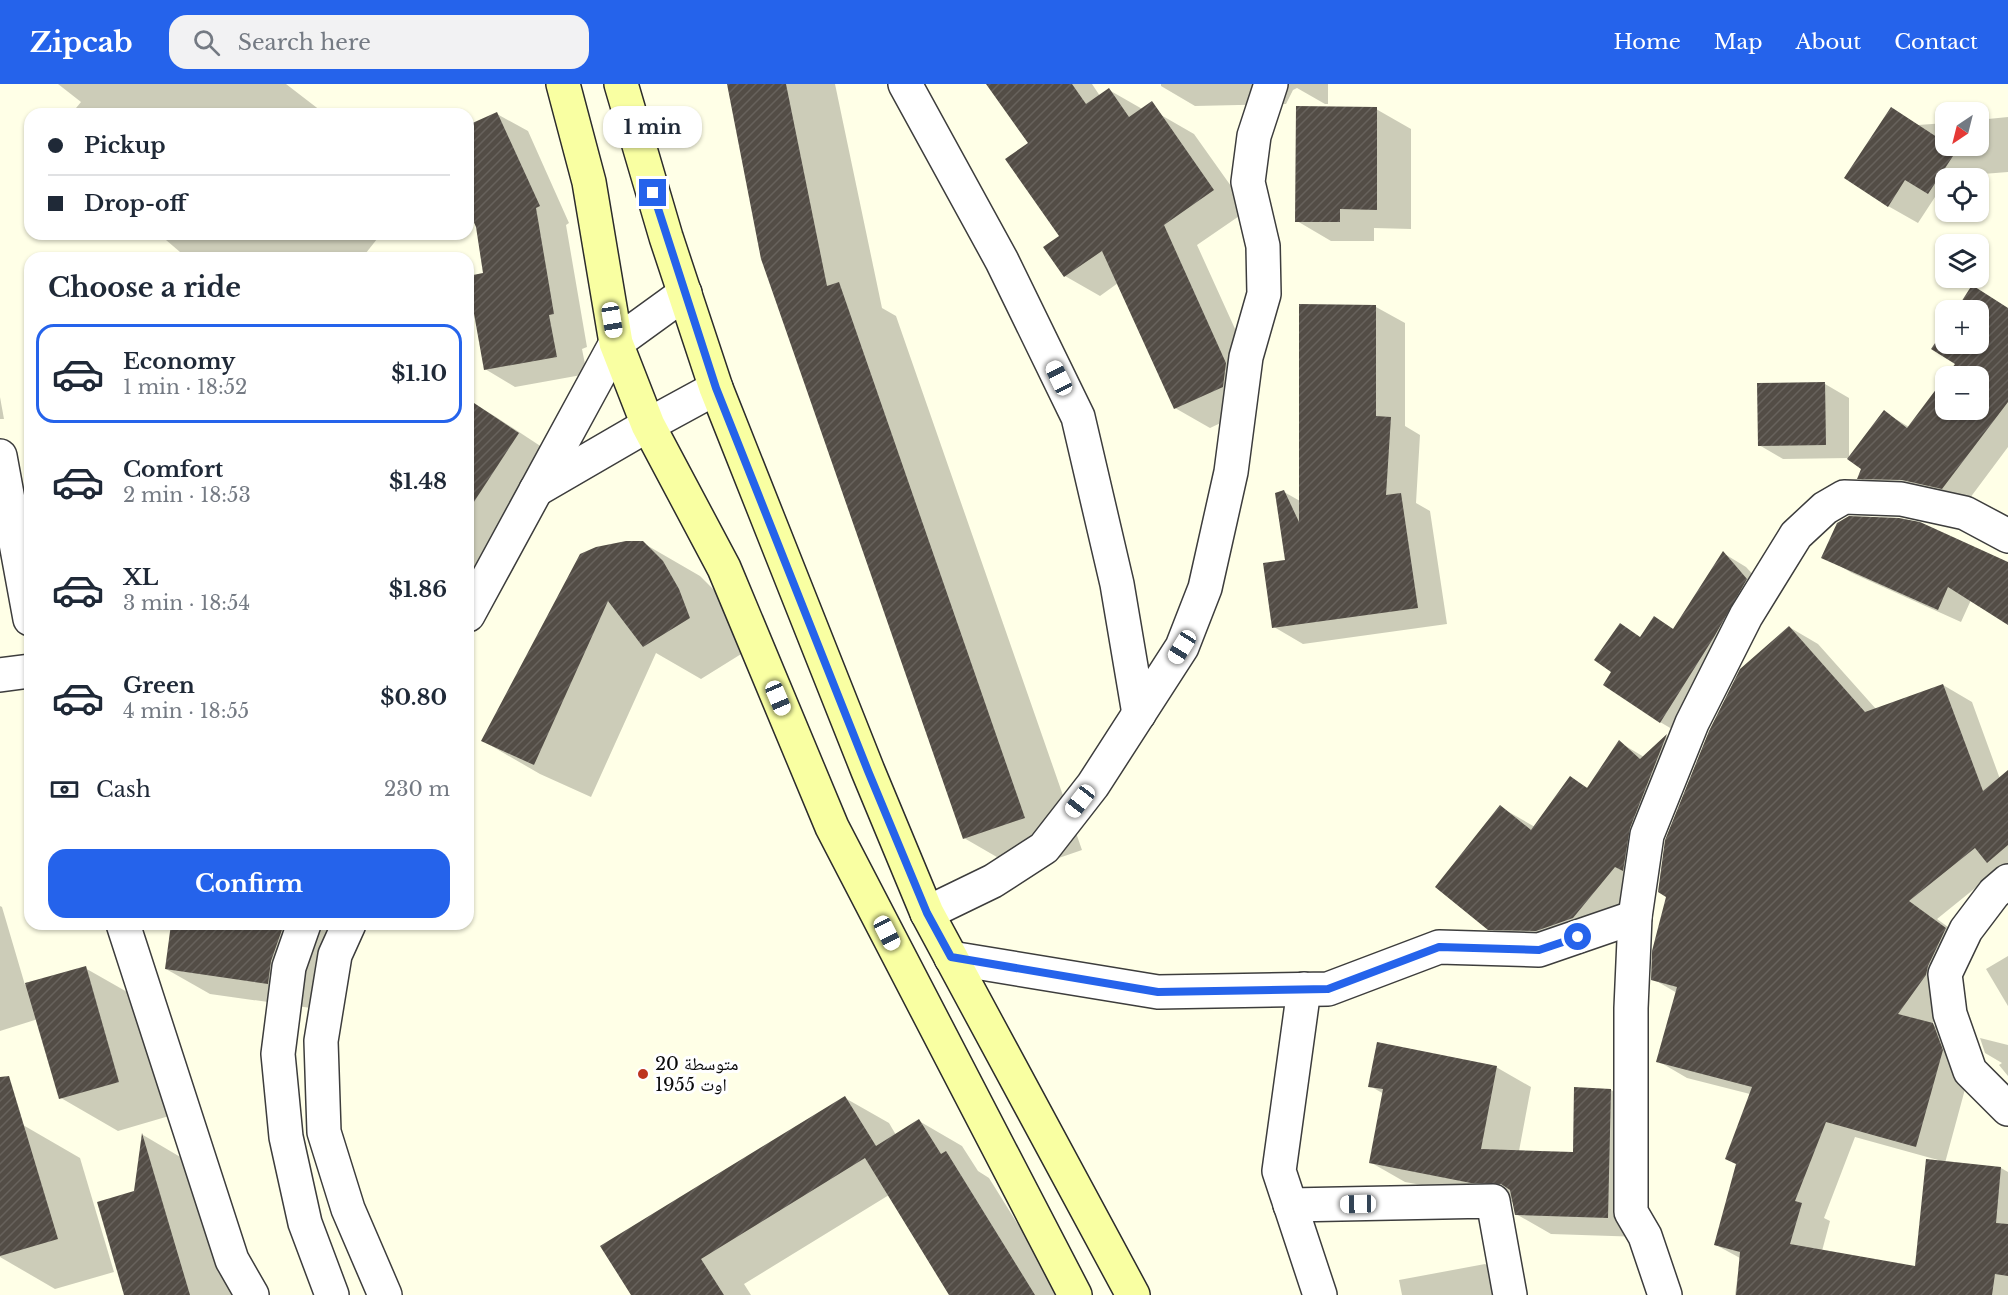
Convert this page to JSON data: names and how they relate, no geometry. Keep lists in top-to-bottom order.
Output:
{
  "places": ["متوسطة 20 اوت 1955"],
  "north": "bottom left",
  "page": {
    "header": "Zipcab",
    "search": "Search here",
    "nav": [
      "Home",
      "Map",
      "About",
      "Contact"
    ],
    "map_buttons": ["+", "−"],
    "bubble": "1 min",
    "banner": ["Pickup", "Drop-off"],
    "heading": "Choose a ride",
    "list": [
      {
        "name": "Economy",
        "note": "1 min · 18:52",
        "value": "$1.10"
      },
      {
        "name": "Comfort",
        "note": "2 min · 18:53",
        "value": "$1.48"
      },
      {
        "name": "XL",
        "note": "3 min · 18:54",
        "value": "$1.86"
      },
      {
        "name": "Green",
        "note": "4 min · 18:55",
        "value": "$0.80"
      }
    ],
    "pay": ["Cash", "230 m"],
    "buttons": "Confirm"
  }
}
